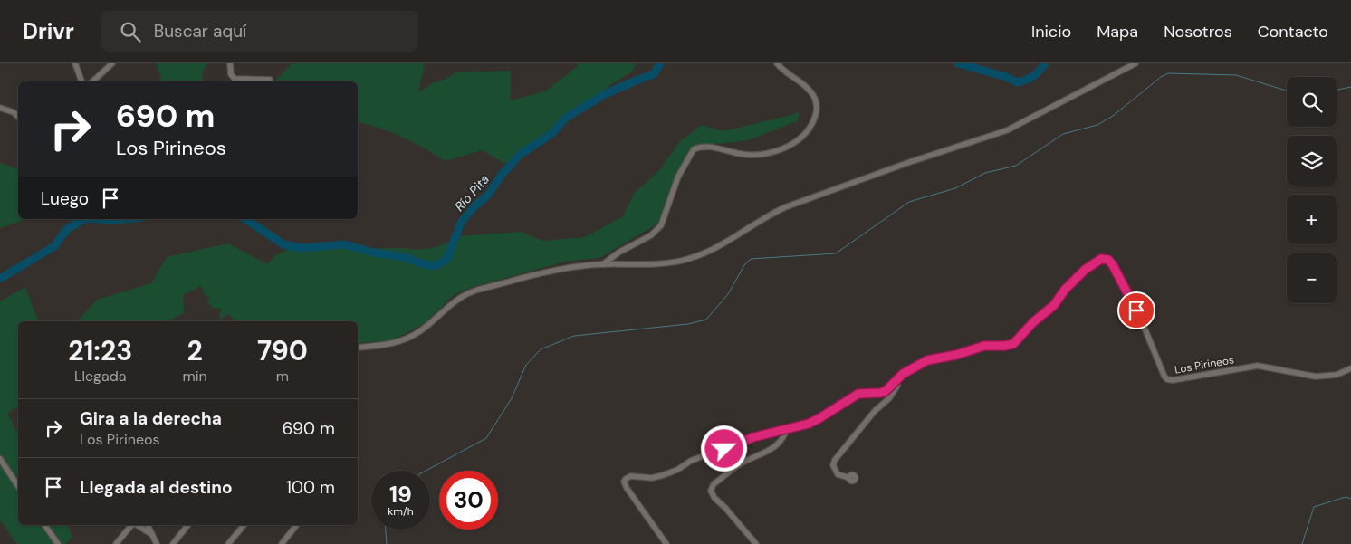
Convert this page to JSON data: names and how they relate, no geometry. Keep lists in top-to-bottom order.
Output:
{
  "streets": {
    "street": ["Los Pirineos"]
  },
  "water": ["Río Pita"],
  "page": {
    "header": "Drivr",
    "search": "Buscar aquí",
    "nav": [
      "Inicio",
      "Mapa",
      "Nosotros",
      "Contacto"
    ],
    "map_buttons": ["+", "−"],
    "turn": ["690 m", "Los Pirineos"],
    "then": "Luego",
    "eta": [
      "21:23",
      "Llegada",
      "2",
      "min",
      "790",
      "m"
    ],
    "list": [
      {
        "name": "Gira a la derecha",
        "note": "Los Pirineos",
        "value": "690 m"
      },
      {
        "name": "Llegada al destino",
        "value": "100 m"
      }
    ],
    "speed": "19 km/h",
    "limit": "30"
  }
}
